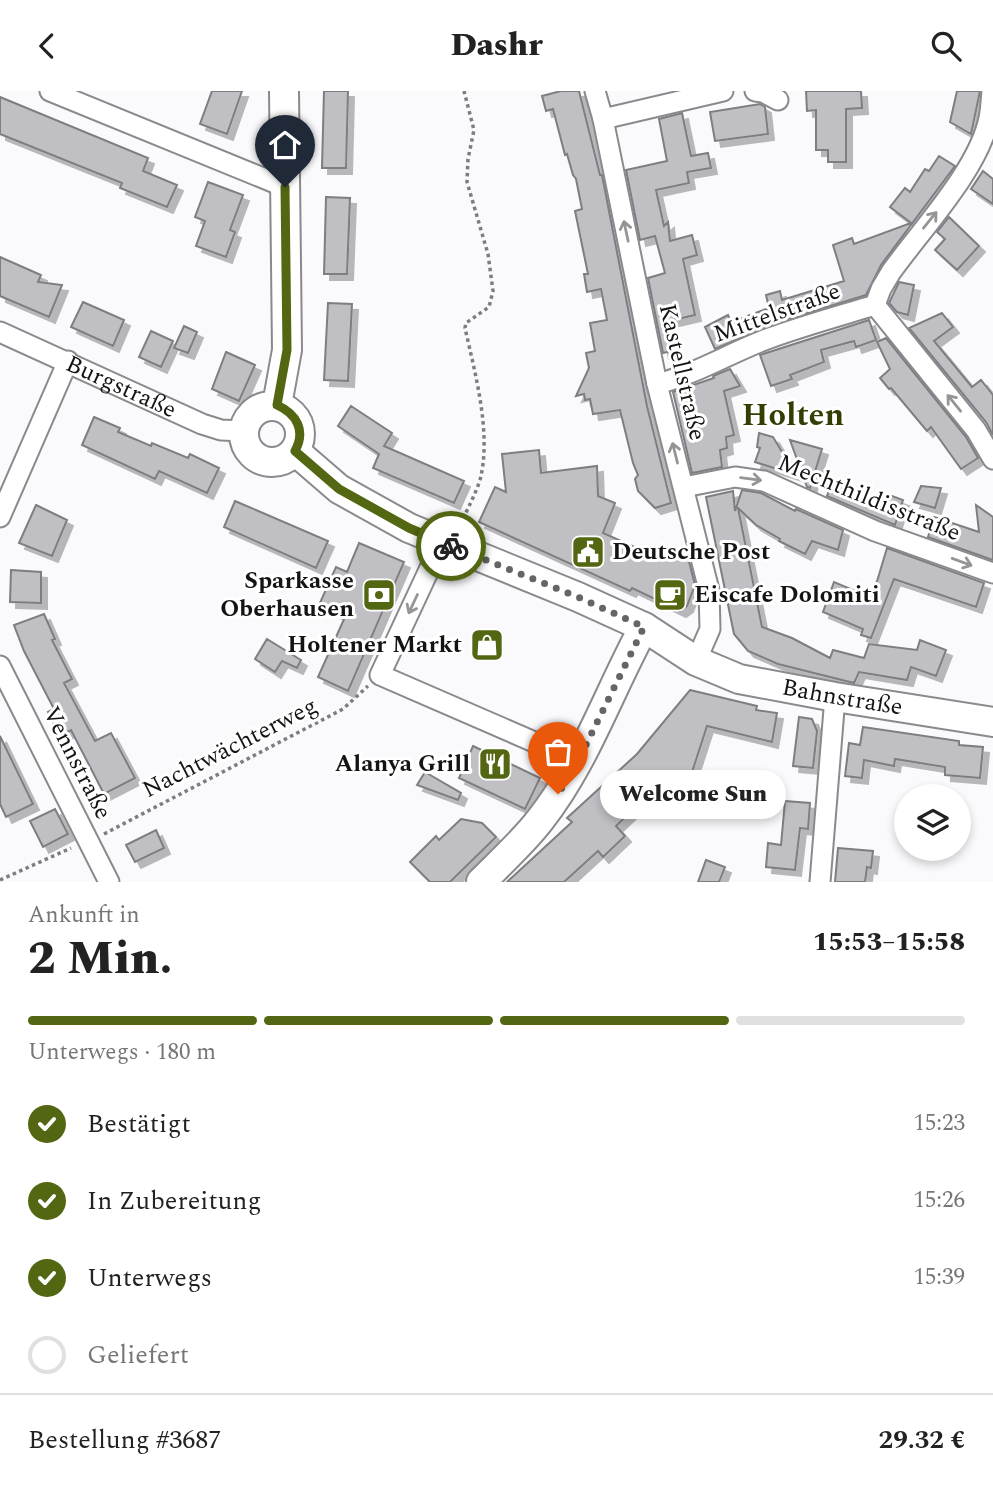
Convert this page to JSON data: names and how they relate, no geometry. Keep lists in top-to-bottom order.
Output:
{
  "streets": {
    "main road": ["Bahnstraße"],
    "street": [
      "Mittelstraße",
      "Kastellstraße",
      "Burgstraße",
      "Mechthildisstraße",
      "Vennstraße"
    ],
    "path": ["Nachtwächterweg"]
  },
  "crossings": [
    ["Mittelstraße", "Kastellstraße"],
    ["Kastellstraße", "Mechthildisstraße"],
    ["Kastellstraße", "Bahnstraße"],
    ["Nachtwächterweg", "Vennstraße"]
  ],
  "one_way": ["Kastellstraße", "Mechthildisstraße"],
  "districts": ["Holten"],
  "places": {
    "public building": ["Deutsche Post"],
    "bank": ["Sparkasse Oberhausen"],
    "cafe": ["Eiscafe Dolomiti"],
    "shop": ["Holtener Markt"],
    "restaurant": ["Alanya Grill"],
    "other": ["Welcome Sun"]
  },
  "page": {
    "header": "Dashr",
    "bubble": "Welcome Sun",
    "heading": ["2 Min.", "Ankunft in", "15:53–15:58"],
    "panel": ["Bestellung #3687", "29.32 €"],
    "bar": "Unterwegs · 180 m",
    "list": [
      ["Bestätigt", "15:23"],
      ["In Zubereitung", "15:26"],
      ["Unterwegs", "15:39"],
      "Geliefert"
    ]
  }
}
